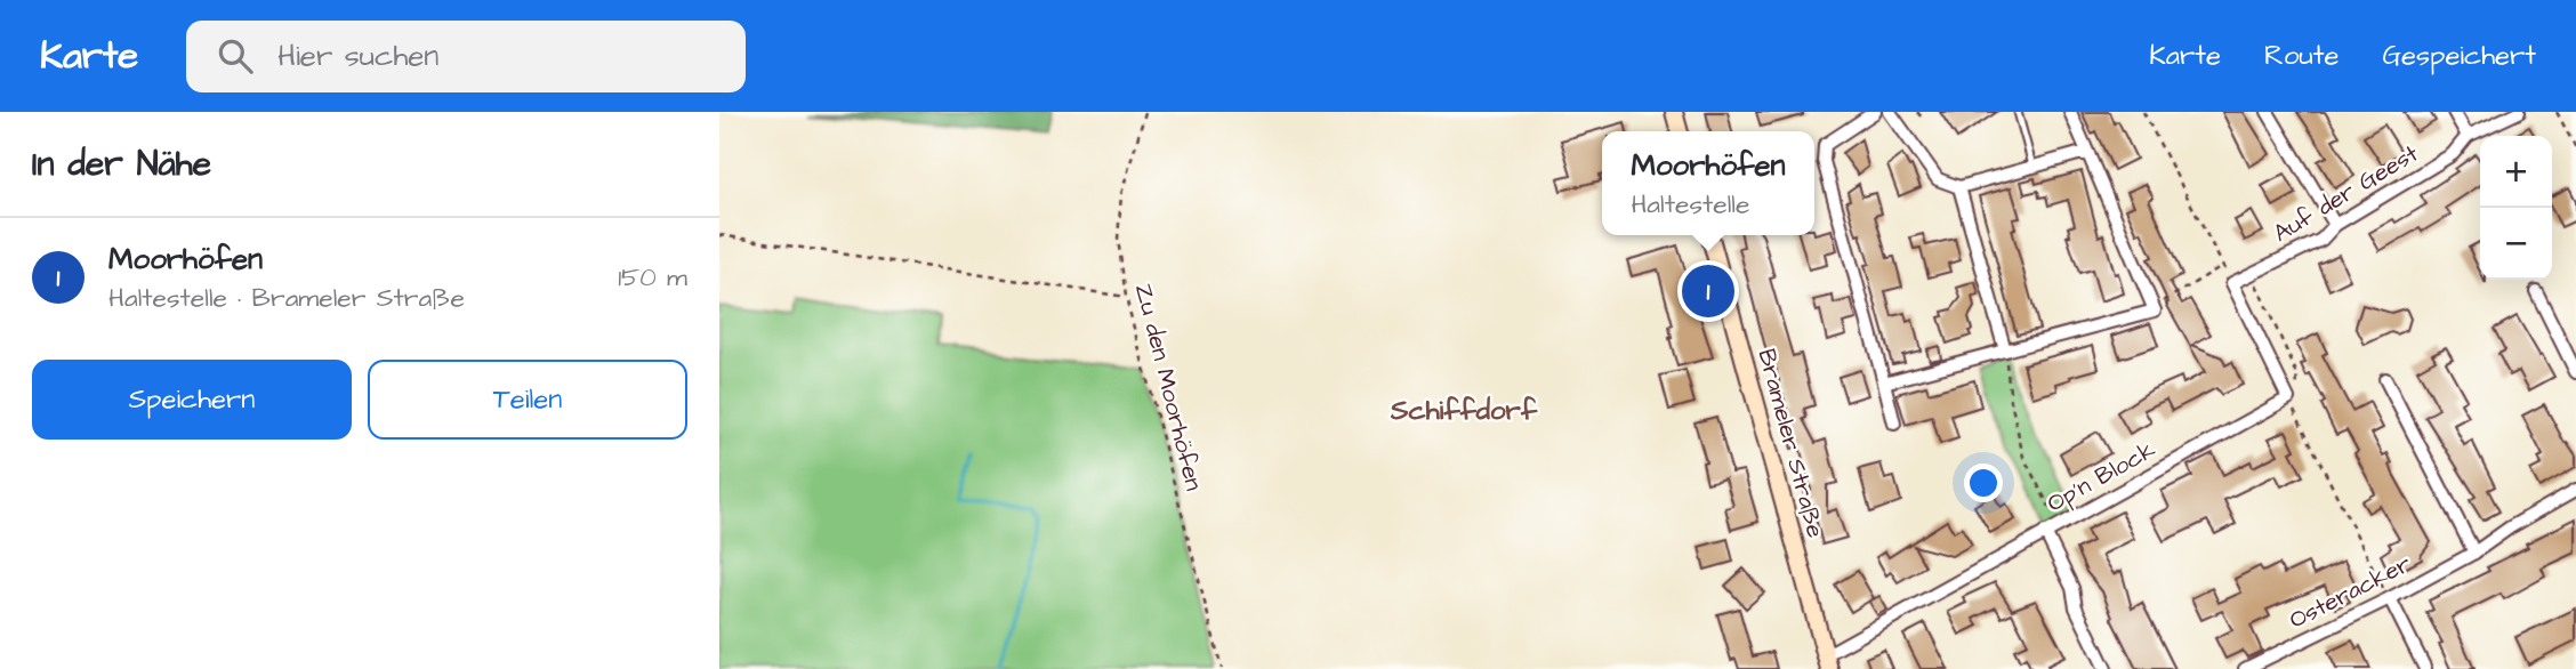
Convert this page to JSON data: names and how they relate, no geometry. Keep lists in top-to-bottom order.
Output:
{
  "streets": {
    "street": [
      "Auf der Geest",
      "Brameler Straße",
      "Op'n Block",
      "Osteracker"
    ],
    "path": ["Zu den Moorhöfen"]
  },
  "crossings": [
    ["Brameler Straße", "Op'n Block"]
  ],
  "districts": ["Schiffdorf"],
  "page": {
    "header": "Karte",
    "search": "Hier suchen",
    "nav": ["Karte", "Route", "Gespeichert"],
    "heading": "In der Nähe",
    "popup": ["Moorhöfen", "Haltestelle"],
    "map_buttons": ["+", "−"],
    "list": [
      {
        "mark": "1",
        "name": "Moorhöfen",
        "note": "Haltestelle · Brameler Straße",
        "value": "150 m"
      }
    ],
    "pins": "1",
    "buttons": ["Speichern", "Teilen"]
  }
}
